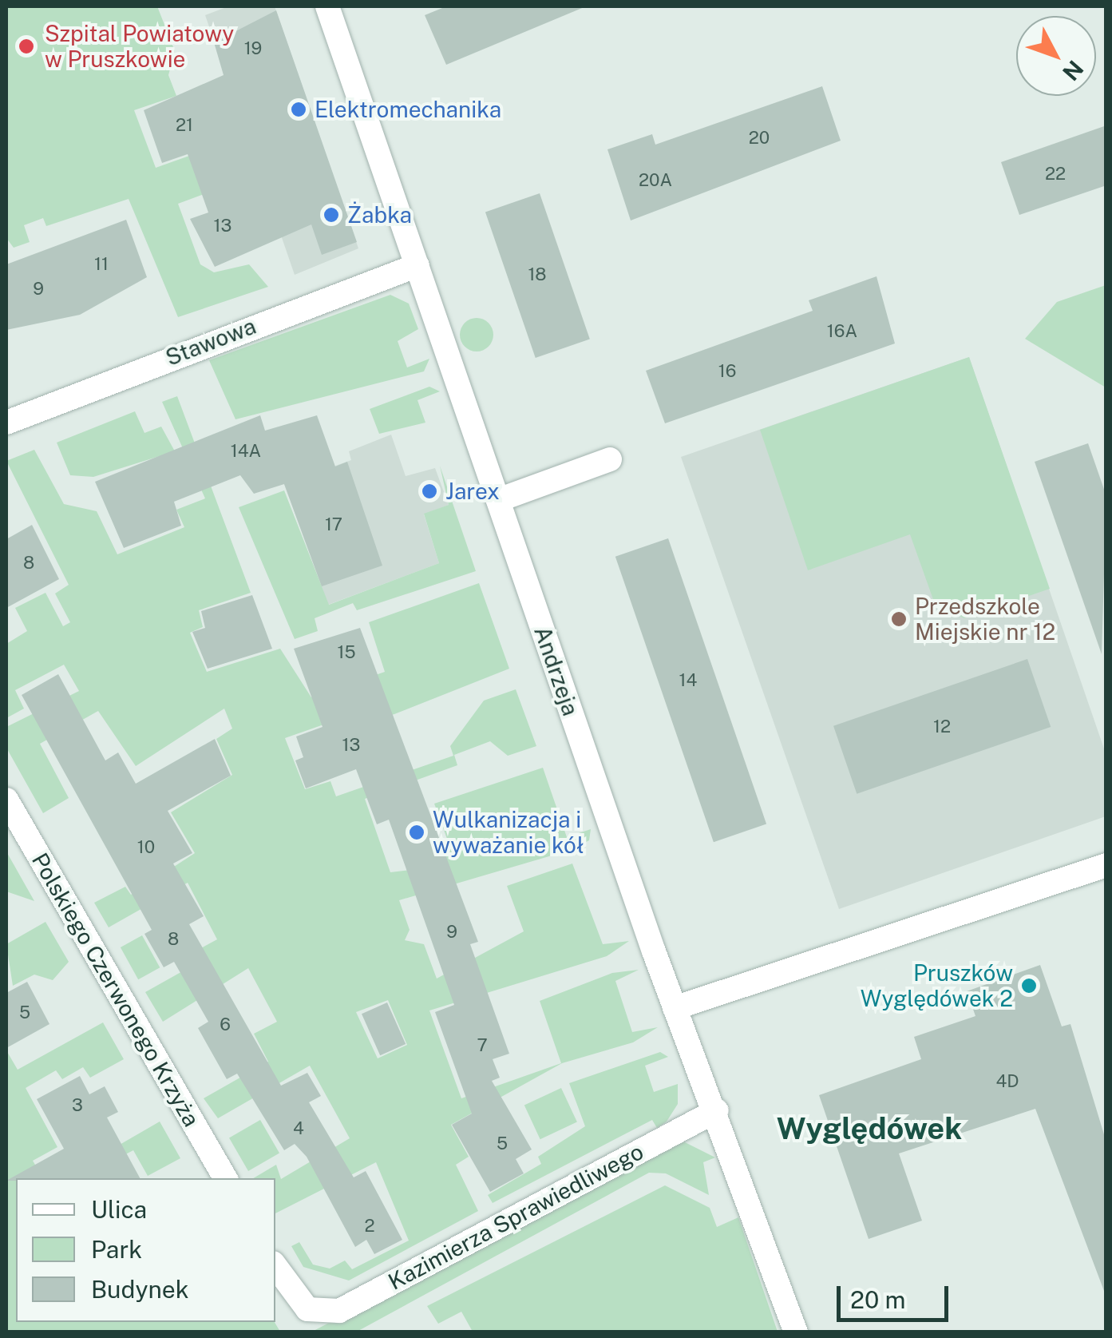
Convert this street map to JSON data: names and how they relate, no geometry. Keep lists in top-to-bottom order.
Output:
{
  "streets": {
    "street": [
      "Stawowa",
      "Andrzeja",
      "Polskiego Czerwonego Krzyża",
      "Kazimierza Sprawiedliwego"
    ]
  },
  "crossings": [
    ["Stawowa", "Andrzeja"],
    ["Andrzeja", "Kazimierza Sprawiedliwego"]
  ],
  "districts": ["Wyględówek"],
  "places": [
    "Szpital Powiatowy w Pruszkowie",
    "Elektromechanika",
    "Żabka",
    "Jarex",
    "Przedszkole Miejskie nr 12",
    "Wulkanizacja i wyważanie kół",
    "Pruszków Wyględówek 2"
  ],
  "house_numbers": [
    "19",
    "21",
    "20",
    "22",
    "20A",
    "13",
    "11",
    "18",
    "9",
    "16A",
    "16",
    "14A",
    "17",
    "8",
    "15",
    "14",
    "12",
    "13",
    "10",
    "9",
    "8",
    "5",
    "6",
    "7",
    "4D",
    "3",
    "4",
    "5",
    "2"
  ],
  "legend": ["Ulica", "Park", "Budynek"],
  "scale_bar": "20 m",
  "north": "bottom right"
}
